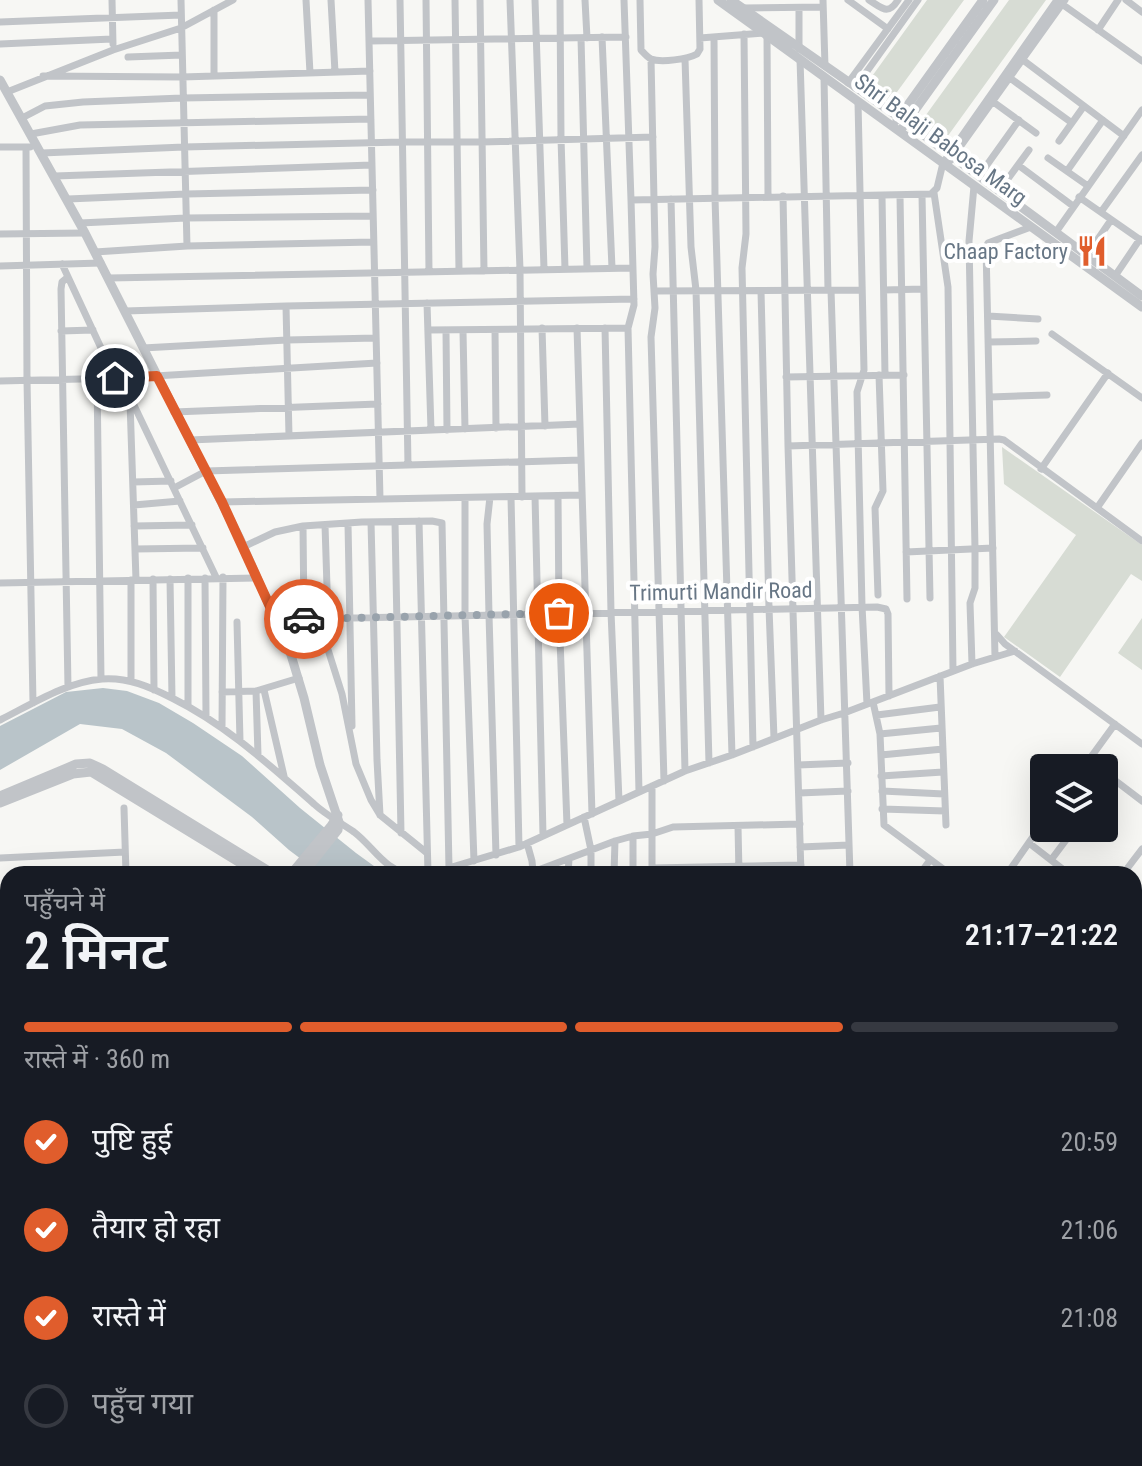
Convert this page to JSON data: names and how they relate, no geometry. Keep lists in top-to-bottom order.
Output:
{
  "streets": {
    "street": ["Shri Balaji Babosa Marg", "Trimurti Mandir Road"]
  },
  "places": {
    "restaurant": ["Chaap Factory"]
  },
  "page": {
    "heading": ["2 मिनट", "पहुँचने में", "21:17–21:22"],
    "bar": "रास्ते में · 360 m",
    "list": [
      ["पुष्टि हुई", "20:59"],
      ["तैयार हो रहा", "21:06"],
      ["रास्ते में", "21:08"],
      "पहुँच गया"
    ]
  }
}
